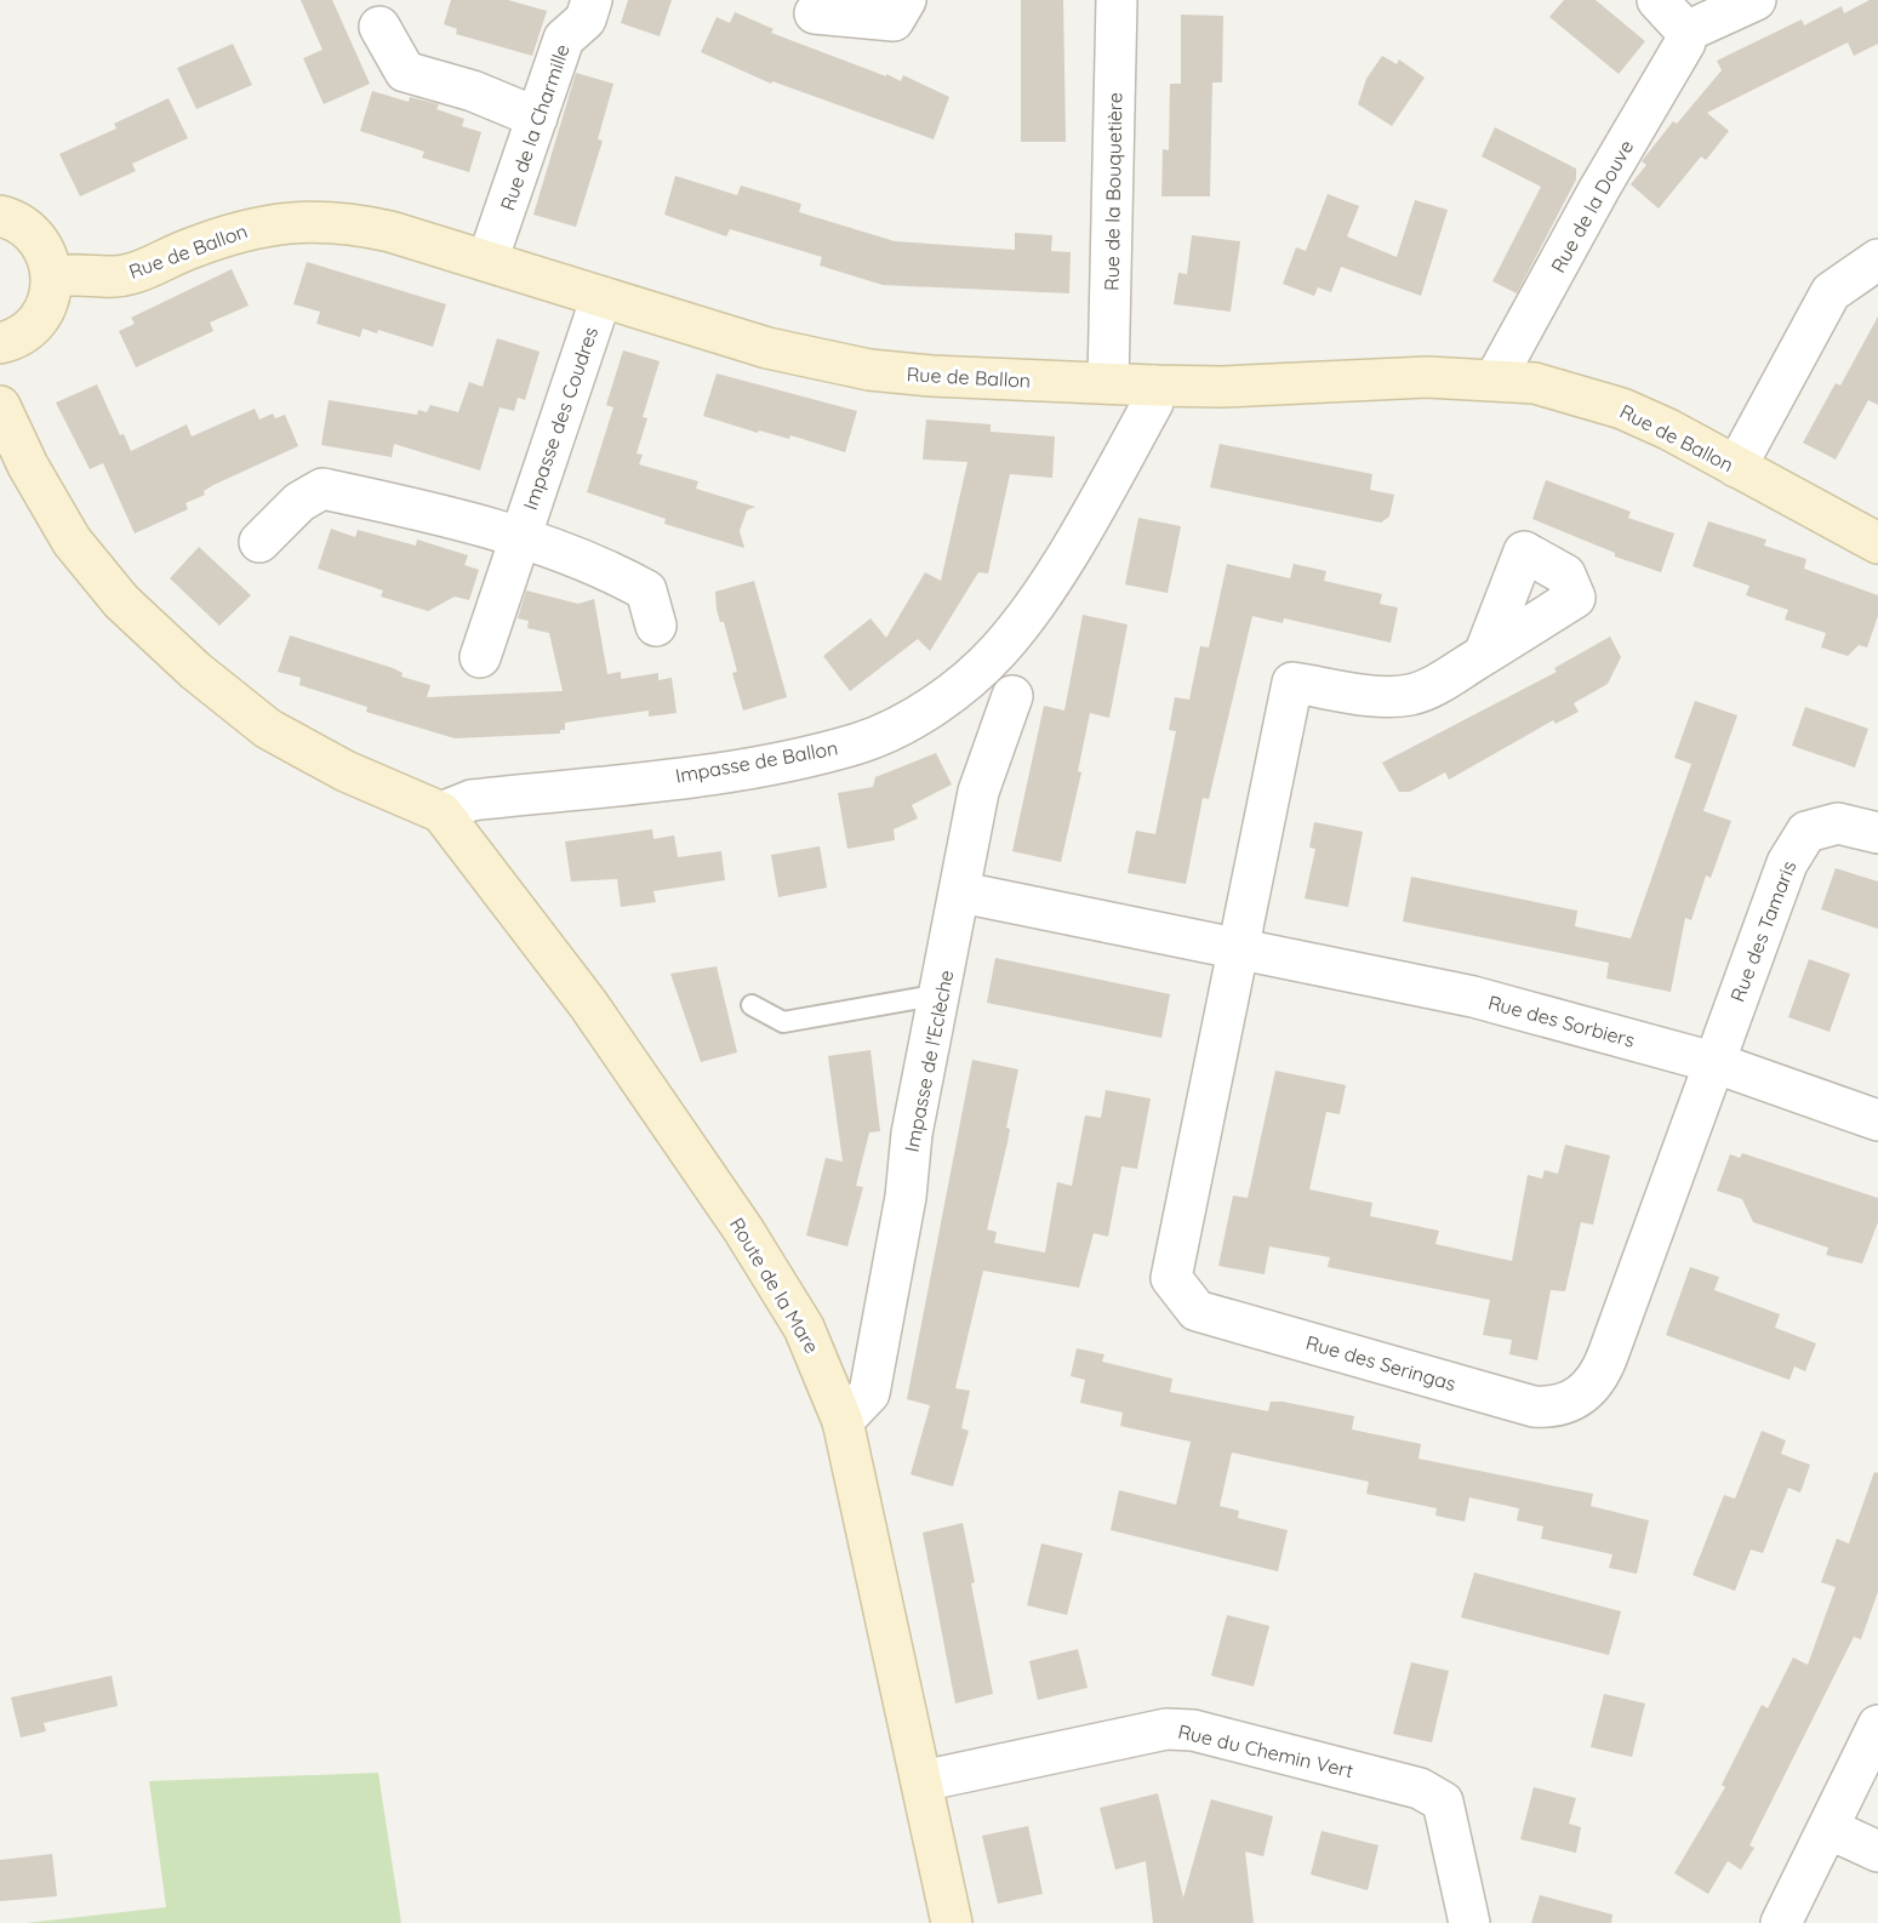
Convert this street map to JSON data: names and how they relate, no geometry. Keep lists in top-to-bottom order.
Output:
{
  "streets": {
    "street": [
      "Rue de la Charmille",
      "Rue de la Bouquetière",
      "Rue de la Douve",
      "Rue de Ballon",
      "Impasse des Coudres",
      "Impasse de Ballon",
      "Rue des Tamaris",
      "Rue des Sorbiers",
      "Impasse de l'Eclèche",
      "Route de la Mare",
      "Rue des Seringas",
      "Rue du Chemin Vert"
    ]
  },
  "crossings": [
    ["Rue de la Charmille", "Rue de Ballon"],
    ["Rue de la Bouquetière", "Rue de Ballon"],
    ["Rue de la Douve", "Rue de Ballon"],
    ["Rue de Ballon", "Impasse des Coudres"],
    ["Rue de Ballon", "Impasse de Ballon"],
    ["Impasse de Ballon", "Route de la Mare"],
    ["Rue des Tamaris", "Rue des Sorbiers"],
    ["Rue des Tamaris", "Rue des Seringas"],
    ["Rue des Sorbiers", "Impasse de l'Eclèche"],
    ["Rue des Sorbiers", "Rue des Seringas"],
    ["Impasse de l'Eclèche", "Route de la Mare"],
    ["Route de la Mare", "Rue du Chemin Vert"]
  ]
}
